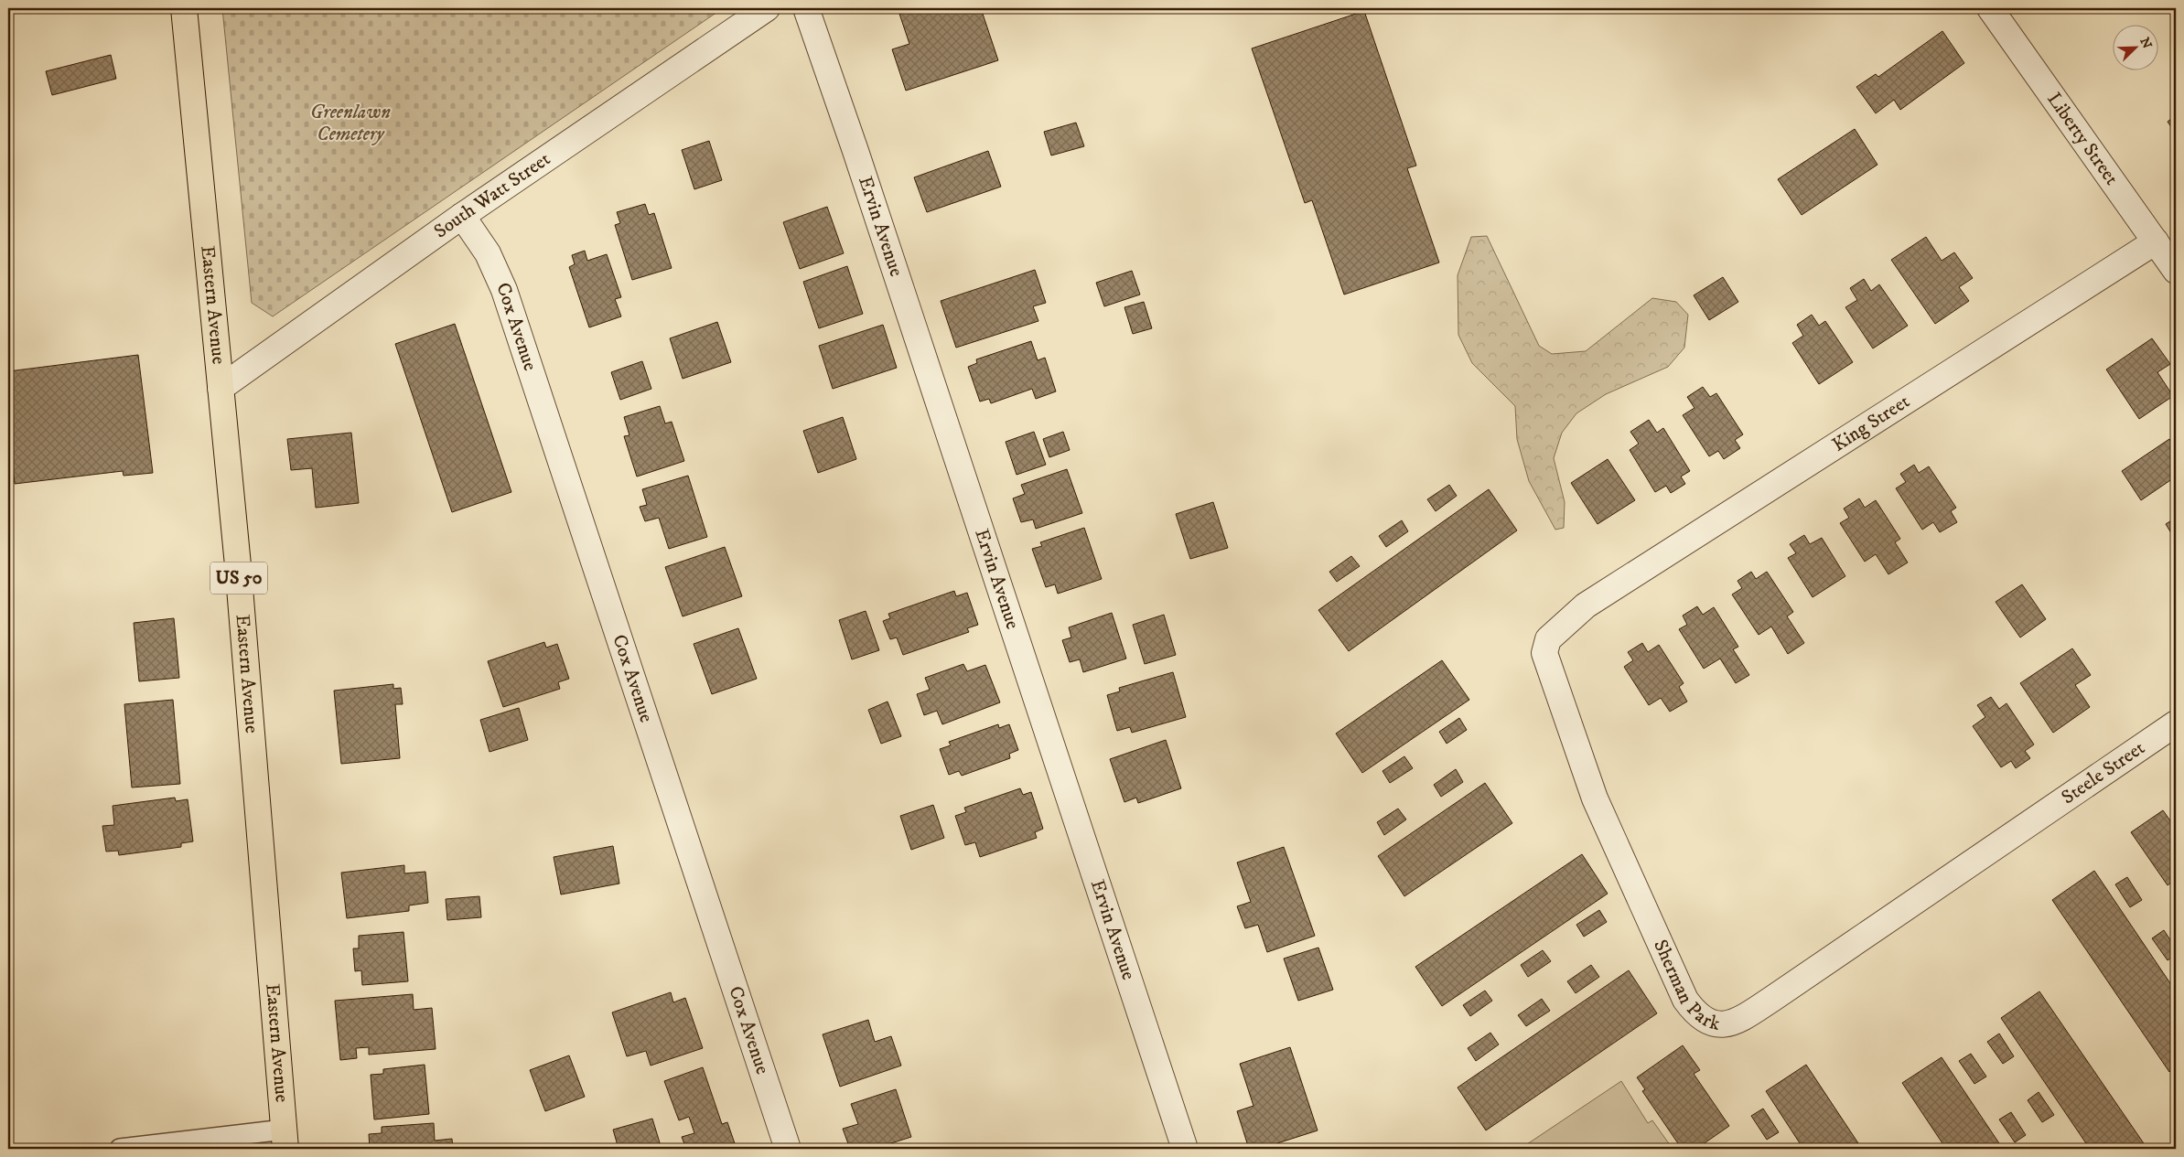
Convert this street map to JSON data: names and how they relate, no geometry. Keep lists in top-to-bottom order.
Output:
{
  "streets": {
    "main road": ["Eastern Avenue", "US 50"],
    "street": [
      "Liberty Street",
      "South Watt Street",
      "Ervin Avenue",
      "Cox Avenue",
      "King Street",
      "Steele Street",
      "Sherman Park"
    ]
  },
  "crossings": [
    ["Liberty Street", "King Street"],
    ["South Watt Street", "Eastern Avenue"],
    ["South Watt Street", "Cox Avenue"],
    ["King Street", "Sherman Park"],
    ["Steele Street", "Sherman Park"]
  ],
  "parks": ["Greenlawn Cemetery"],
  "north": "top right"
}
